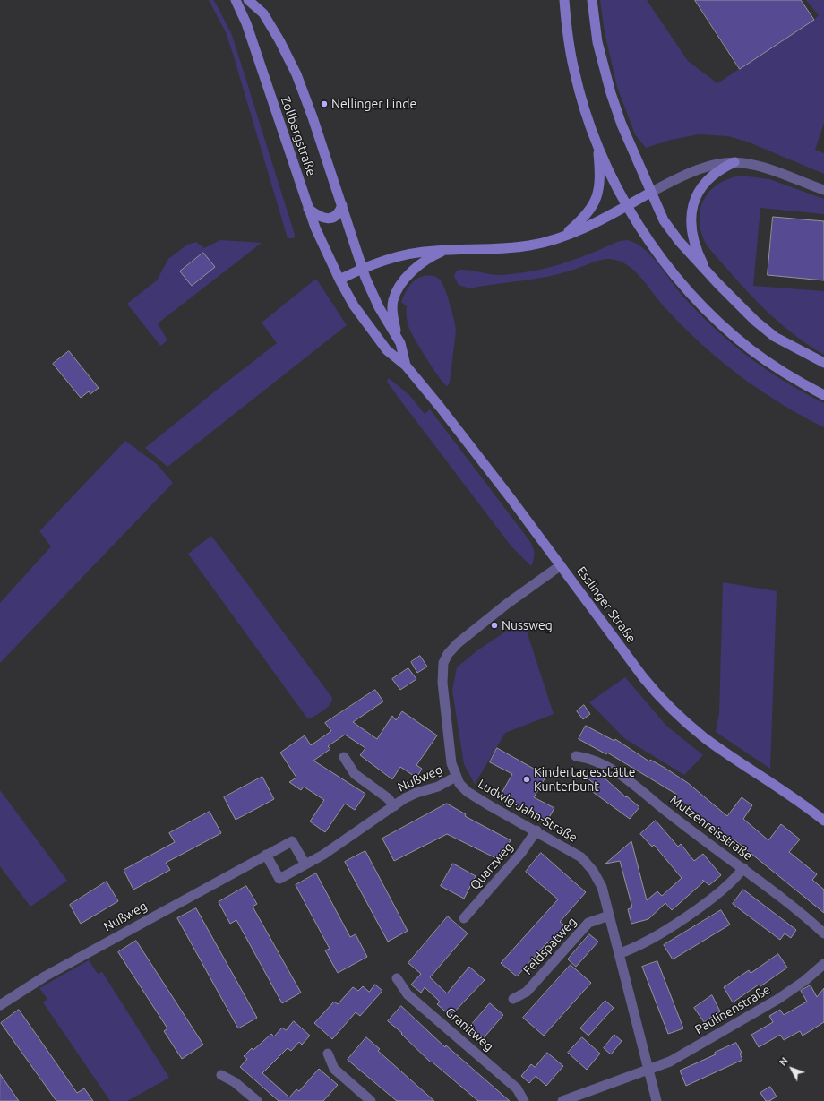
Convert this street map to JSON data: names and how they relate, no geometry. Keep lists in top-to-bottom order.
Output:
{
  "streets": {
    "main road": ["Zollbergstraße", "Esslinger Straße"],
    "street": [
      "Nußweg",
      "Ludwig-Jahn-Straße",
      "Mutzenreisstraße",
      "Quarzweg",
      "Feldspatweg",
      "Paulinenstraße",
      "Granitweg"
    ]
  },
  "crossings": [
    ["Zollbergstraße", "Esslinger Straße"],
    ["Esslinger Straße", "Ludwig-Jahn-Straße"],
    ["Nußweg", "Ludwig-Jahn-Straße"],
    ["Ludwig-Jahn-Straße", "Quarzweg"],
    ["Ludwig-Jahn-Straße", "Feldspatweg"],
    ["Ludwig-Jahn-Straße", "Paulinenstraße"]
  ],
  "places": ["Nellinger Linde", "Nussweg", "Kindertagesstätte Kunterbunt"],
  "north": "top left"
}
